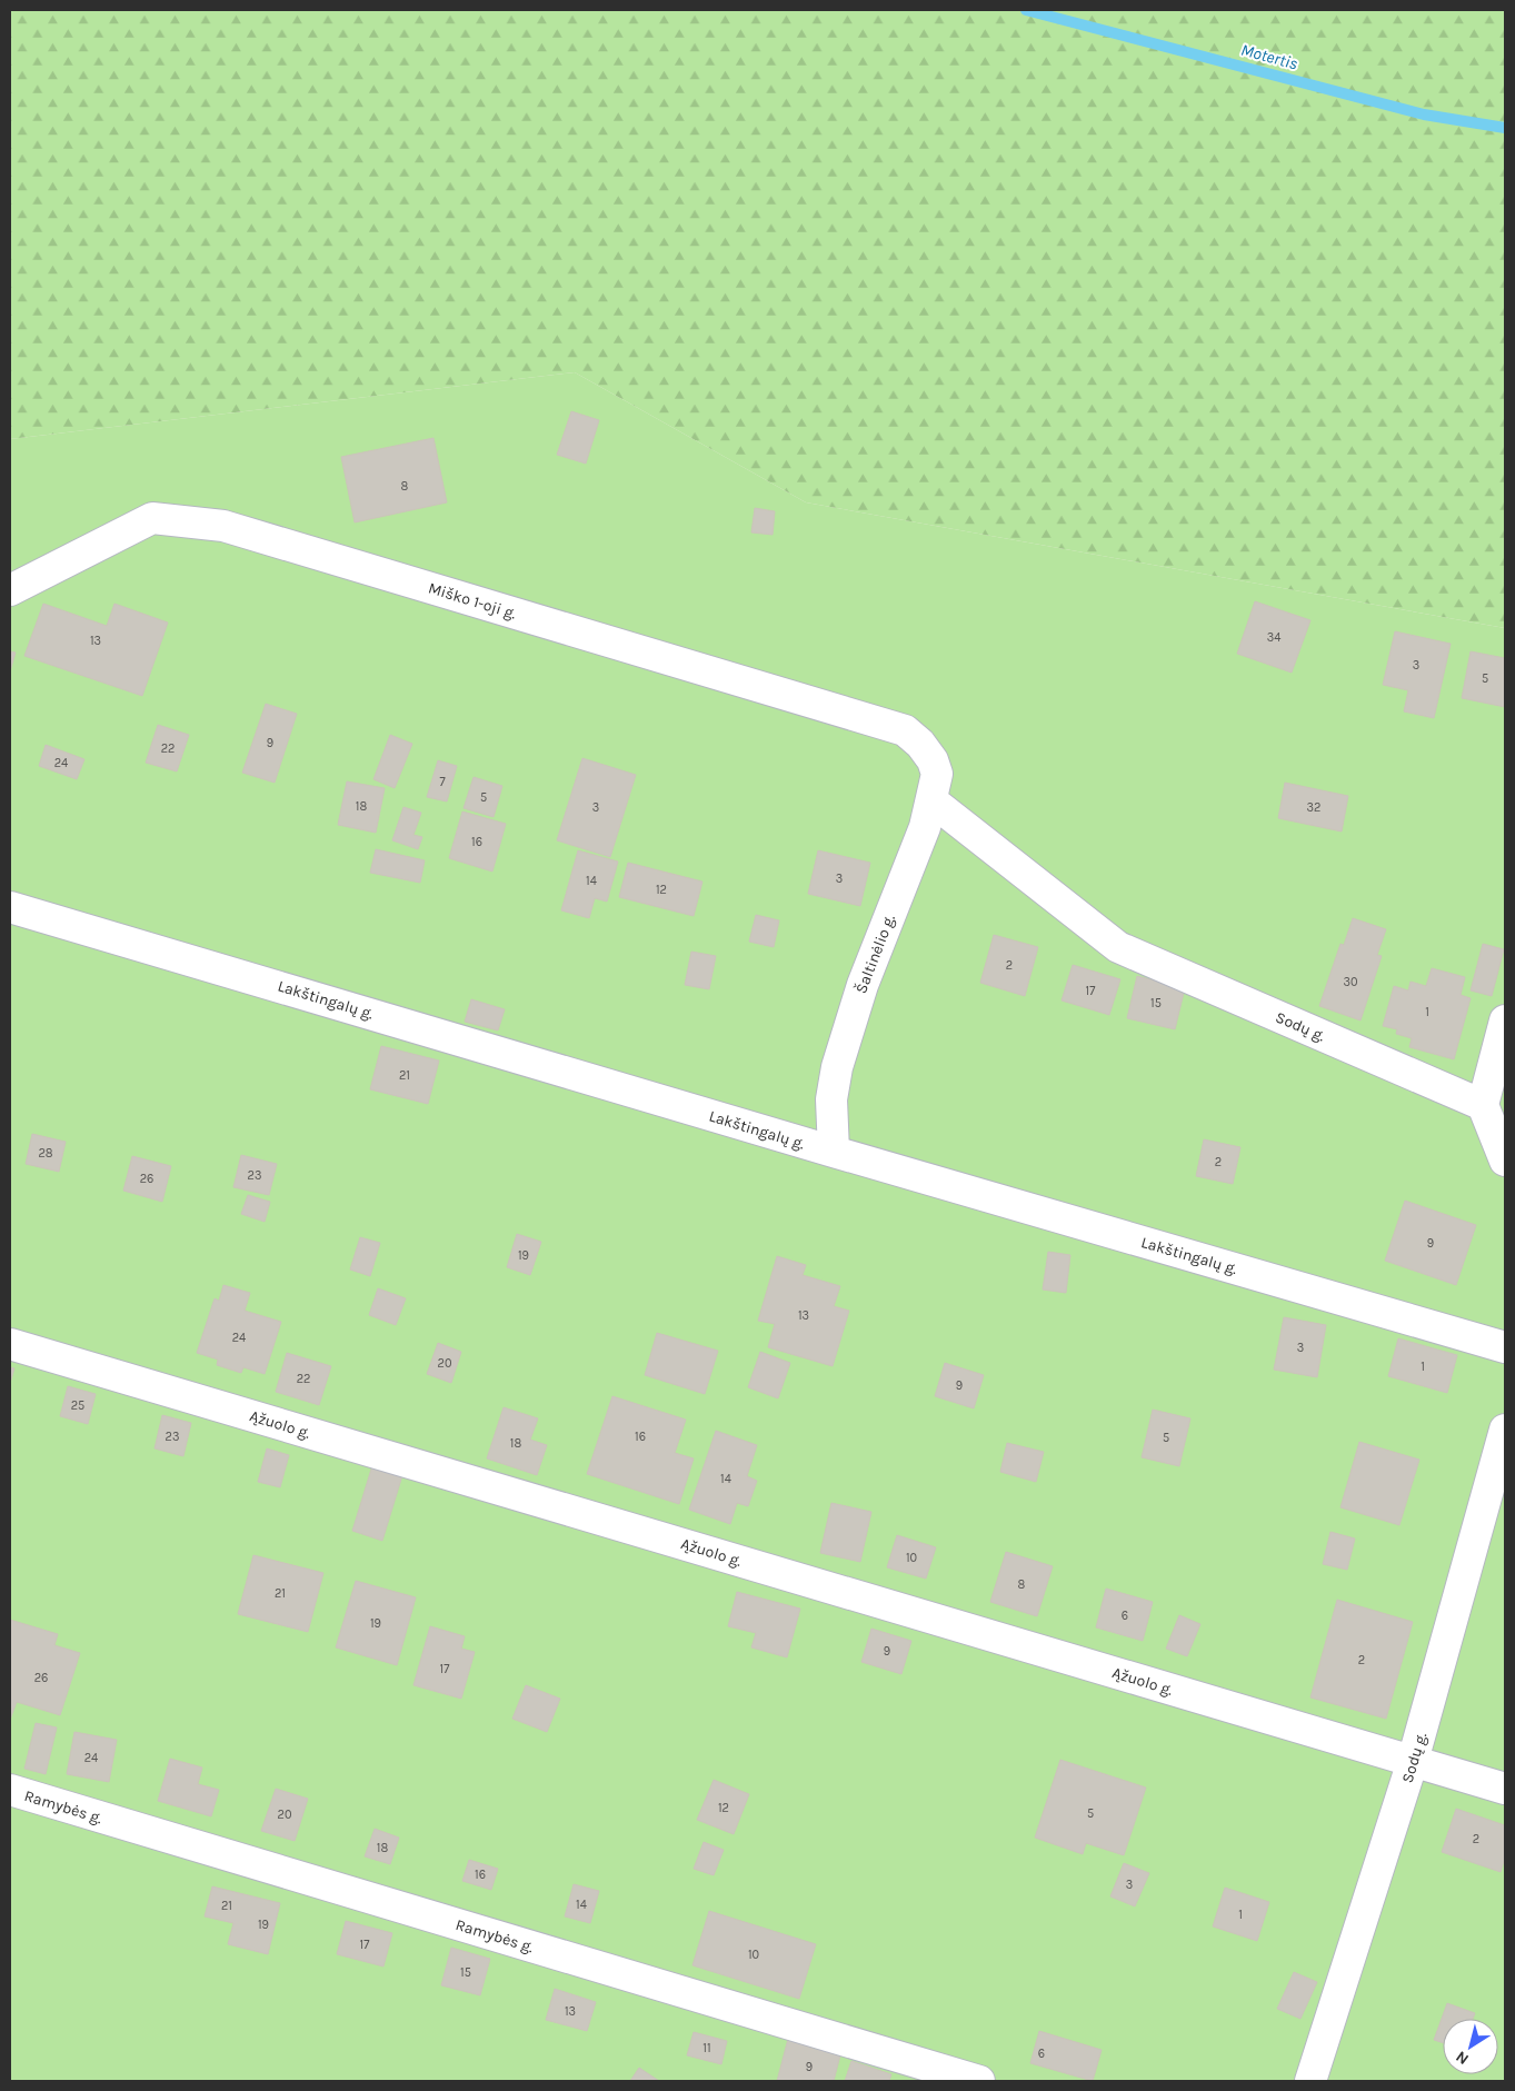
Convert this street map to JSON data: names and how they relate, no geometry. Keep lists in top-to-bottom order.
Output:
{
  "streets": {
    "street": [
      "Miško 1-oji g.",
      "Šaltinėlio g.",
      "Lakštingalų g.",
      "Sodų g.",
      "Ąžuolo g.",
      "Ramybės g."
    ]
  },
  "crossings": [
    ["Miško 1-oji g.", "Šaltinėlio g."],
    ["Šaltinėlio g.", "Lakštingalų g."],
    ["Šaltinėlio g.", "Sodų g."],
    ["Sodų g.", "Ąžuolo g."]
  ],
  "water": ["Motertis"],
  "house_numbers": [
    "8",
    "34",
    "13",
    "3",
    "5",
    "9",
    "22",
    "24",
    "7",
    "5",
    "18",
    "3",
    "32",
    "16",
    "3",
    "14",
    "12",
    "2",
    "30",
    "17",
    "15",
    "1",
    "21",
    "28",
    "2",
    "23",
    "26",
    "9",
    "19",
    "13",
    "24",
    "3",
    "20",
    "1",
    "22",
    "9",
    "25",
    "23",
    "16",
    "5",
    "18",
    "14",
    "10",
    "8",
    "21",
    "6",
    "19",
    "9",
    "2",
    "17",
    "26",
    "24",
    "12",
    "5",
    "20",
    "2",
    "18",
    "16",
    "3",
    "14",
    "21",
    "1",
    "19",
    "17",
    "10",
    "15",
    "13",
    "11",
    "6",
    "9"
  ],
  "north": "bottom left"
}
